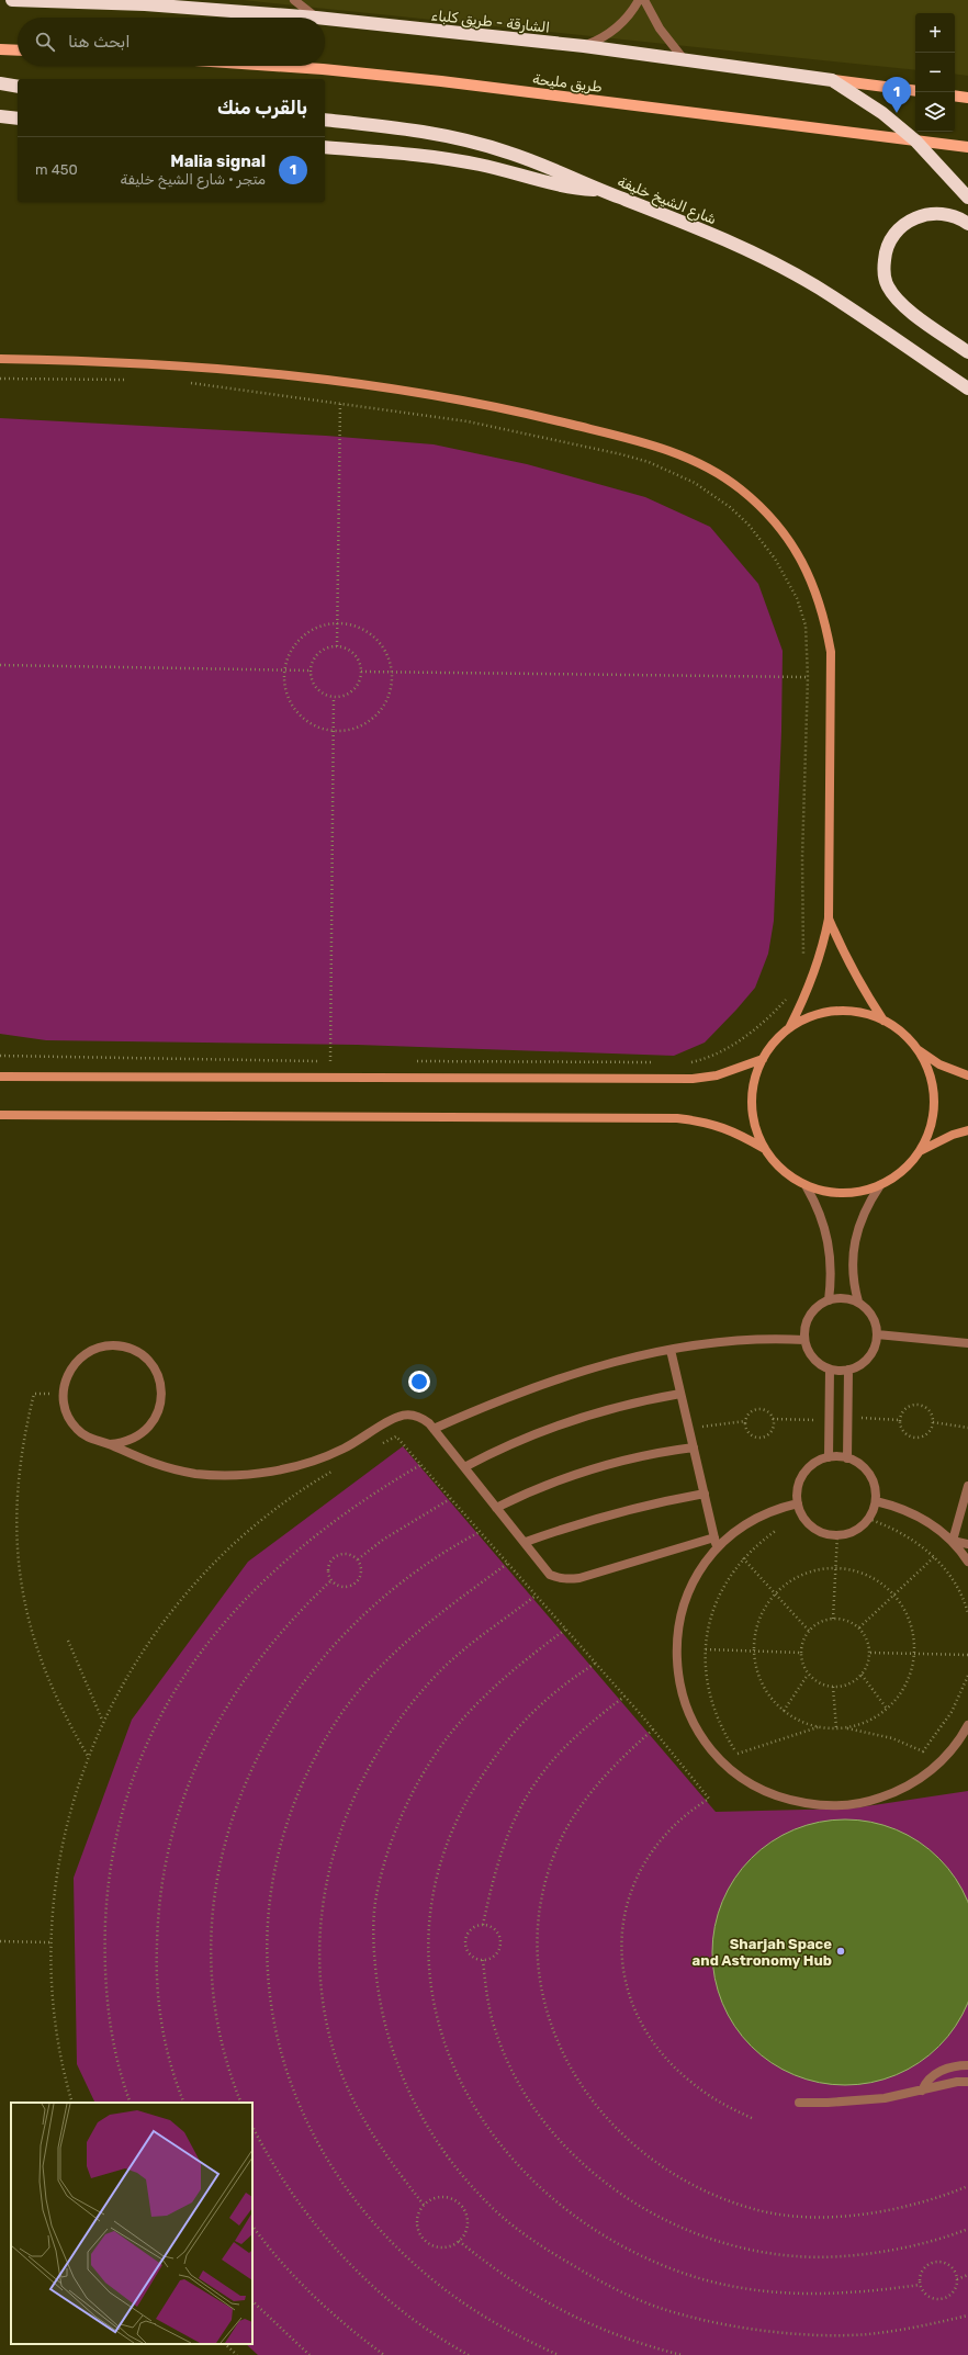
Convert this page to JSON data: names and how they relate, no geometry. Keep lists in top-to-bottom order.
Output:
{
  "streets": {
    "highway": ["الشارقة - طريق كلباء", "شارع الشيخ خليفة"],
    "main road": ["طريق مليحة"]
  },
  "places": ["Sharjah Space and Astronomy Hub"],
  "page": {
    "map_buttons": ["+", "−"],
    "search": "ابحث هنا",
    "pins": "1",
    "heading": "بالقرب منك",
    "list": [
      {
        "mark": "1",
        "name": "Malia signal",
        "note": "متجر · شارع الشيخ خليفة",
        "value": "450 m"
      }
    ]
  }
}
